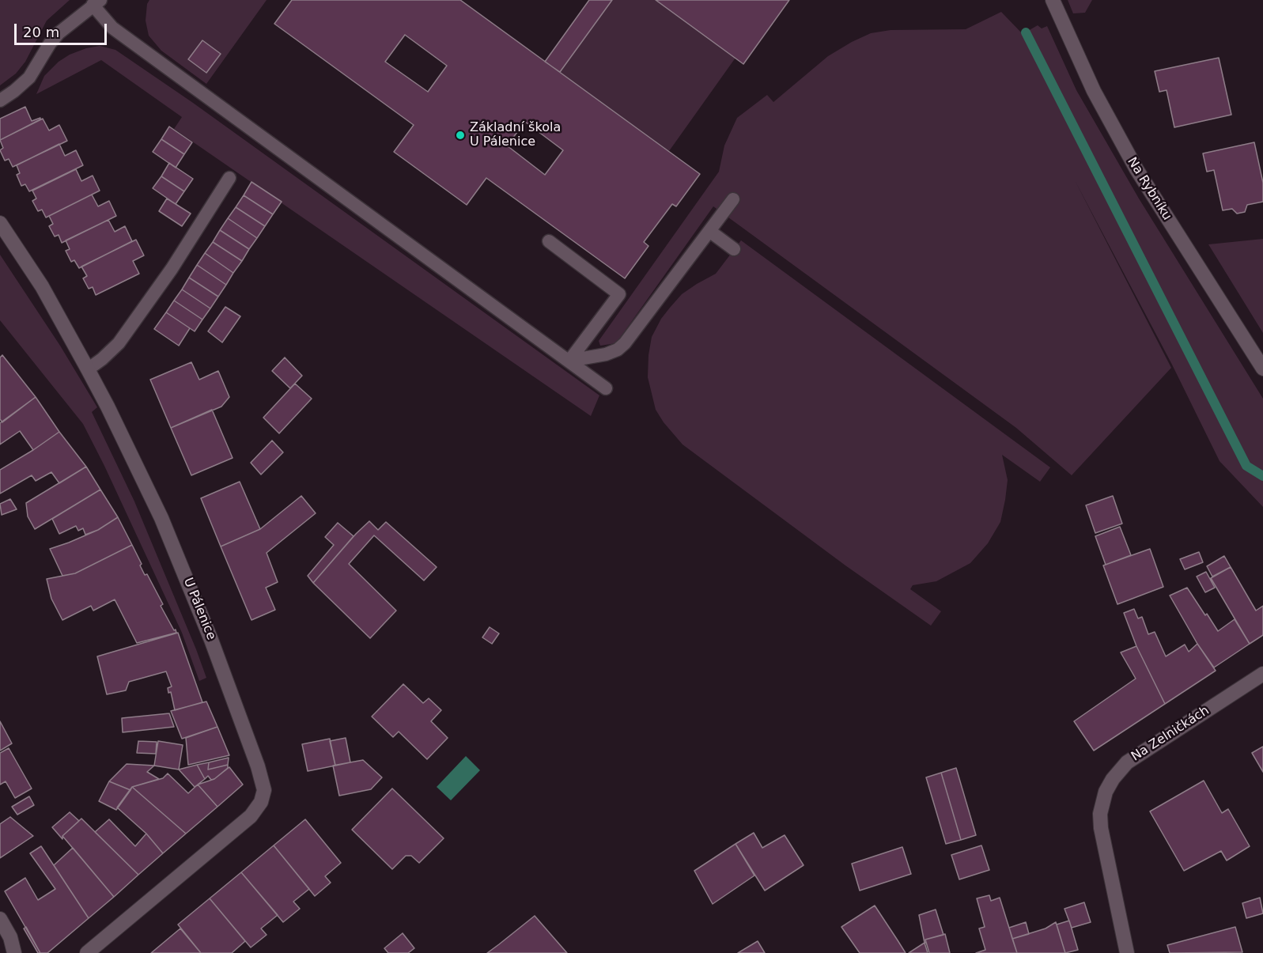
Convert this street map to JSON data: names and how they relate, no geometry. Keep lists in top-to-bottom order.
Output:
{
  "streets": {
    "street": ["Na Rybníku", "U Pálenice", "Na Zelničkách"]
  },
  "places": ["Základní škola U Pálenice"],
  "scale_bar": "20 m"
}
